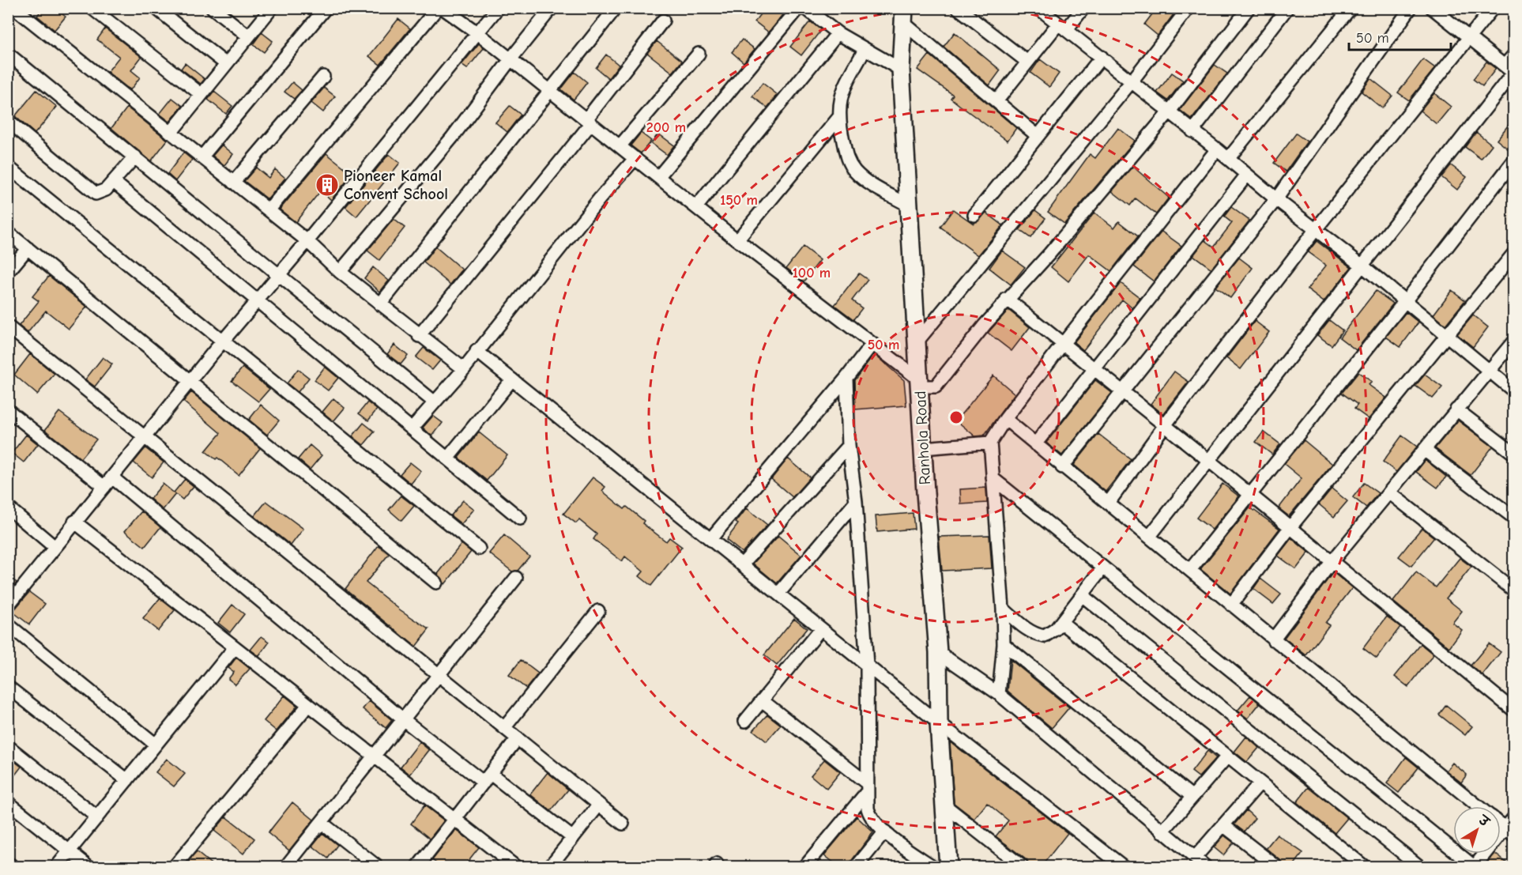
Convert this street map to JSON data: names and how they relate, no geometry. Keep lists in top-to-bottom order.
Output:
{
  "streets": {
    "street": ["Ranhola Road"]
  },
  "places": {
    "building": ["Pioneer Kamal Convent School"]
  },
  "scale_bar": "50 m",
  "north": "top right",
  "rings": [
    "200 m",
    "150 m",
    "100 m",
    "50 m"
  ]
}
